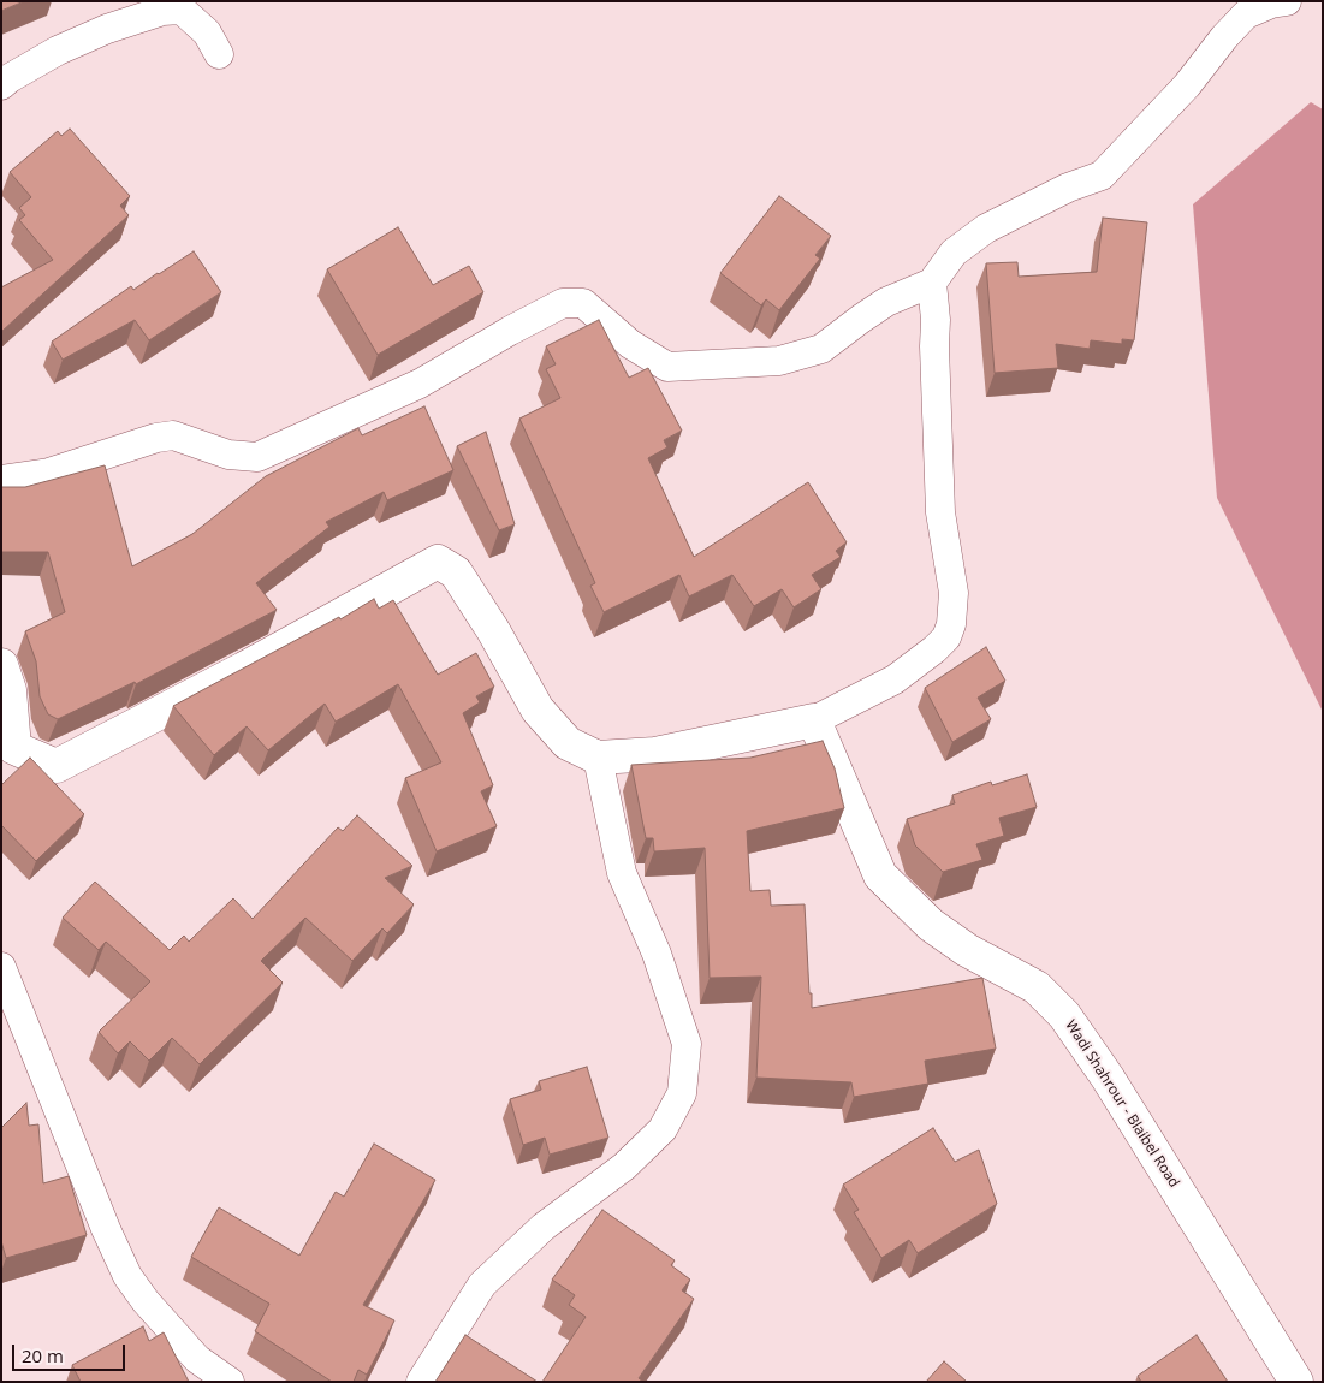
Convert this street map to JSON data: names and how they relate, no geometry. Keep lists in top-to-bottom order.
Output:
{
  "streets": {
    "street": ["Wadi Shahrour - Blaibel Road"]
  },
  "scale_bar": "20 m"
}
